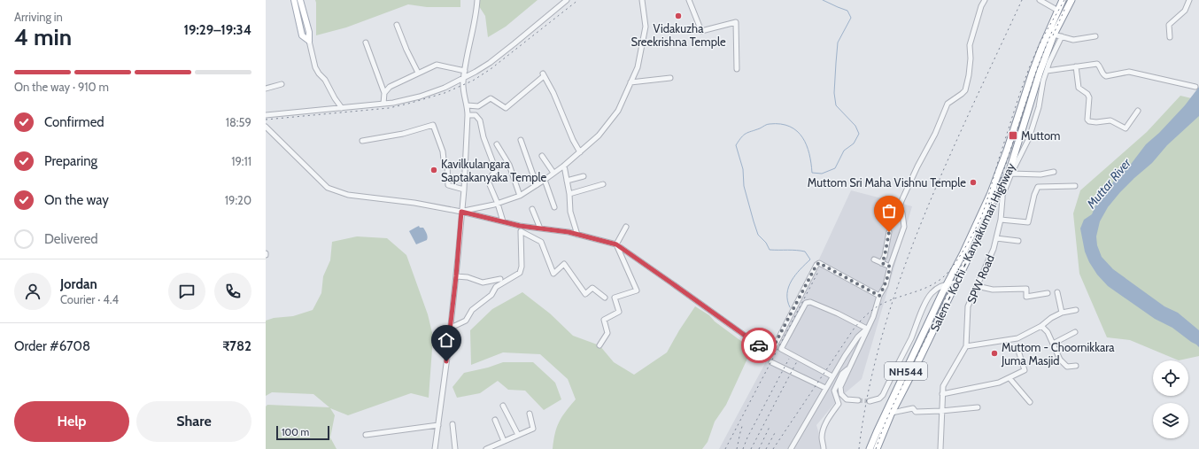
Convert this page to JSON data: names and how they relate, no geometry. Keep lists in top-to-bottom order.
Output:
{
  "streets": {
    "highway": ["Salem - Kochi - Kanyakumari Highway", "NH544"],
    "street": ["SPW Road"]
  },
  "crossings": [
    ["Salem - Kochi - Kanyakumari Highway", "SPW Road"]
  ],
  "water": ["Muttar River"],
  "places": {
    "other": [
      "Vidakuzha Sreekrishna Temple",
      "Kavilkulangara Saptakanyaka Temple",
      "Muttom Sri Maha Vishnu Temple",
      "Muttom - Choornikkara Juma Masjid"
    ],
    "transit": ["Muttom"]
  },
  "scale_bar": "100 m",
  "page": {
    "heading": ["4 min", "Arriving in", "19:29–19:34"],
    "panel": [
      "Jordan",
      "Courier · 4.4",
      "Order #6708",
      "₹782"
    ],
    "bar": "On the way · 910 m",
    "list": [
      ["Confirmed", "18:59"],
      ["Preparing", "19:11"],
      ["On the way", "19:20"],
      "Delivered"
    ],
    "buttons": ["Help", "Share"],
    "scale": "100 m"
  }
}
